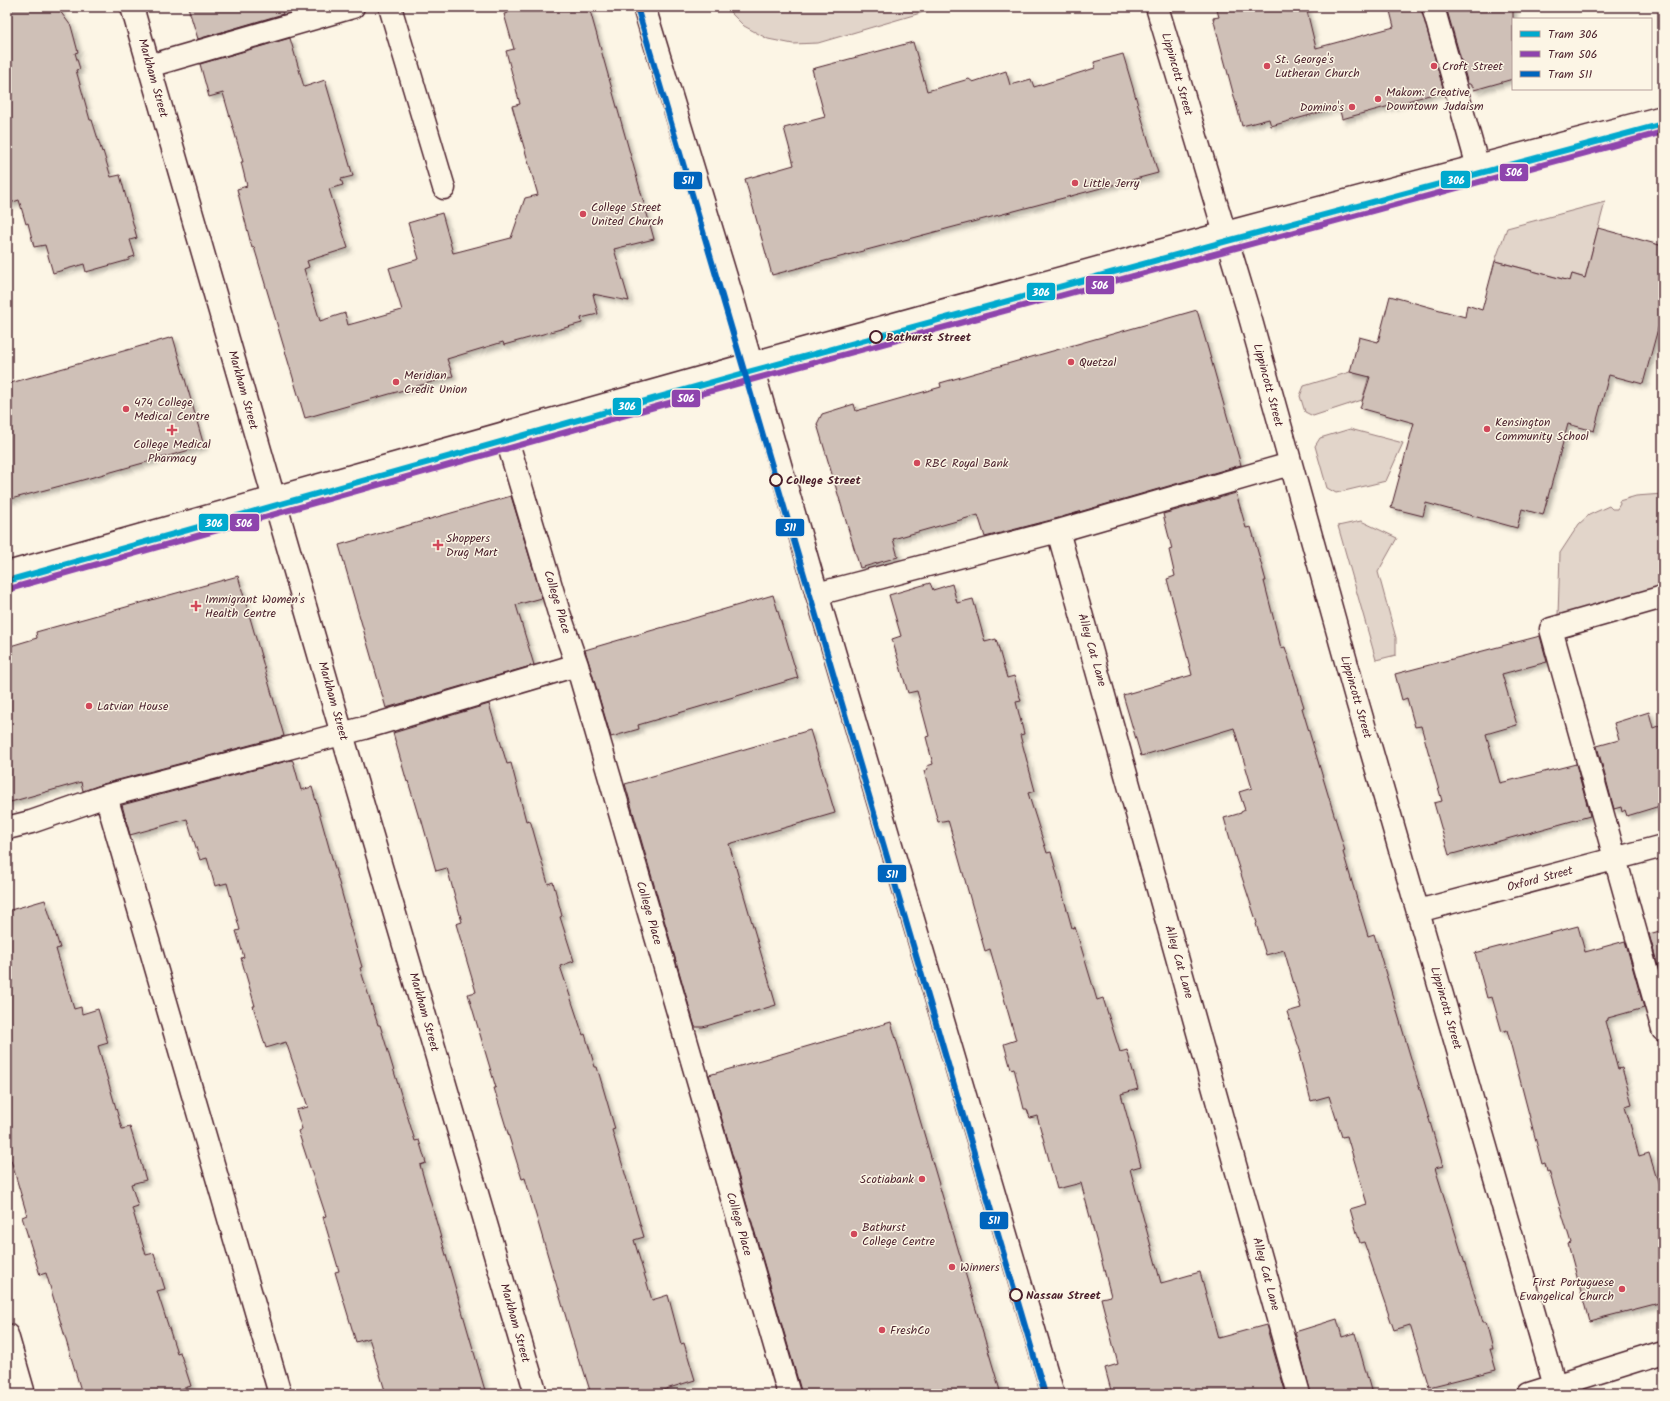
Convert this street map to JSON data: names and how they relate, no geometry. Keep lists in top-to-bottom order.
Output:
{
  "streets": {
    "street": [
      "Lippincott Street",
      "Markham Street",
      "College Place",
      "Alley Cat Lane",
      "Oxford Street"
    ]
  },
  "crossings": [
    ["Lippincott Street", "Oxford Street"]
  ],
  "places": {
    "other": [
      "St. George's Lutheran Church",
      "Croft Street",
      "Makom: Creative Downtown Judaism",
      "Domino's",
      "Little Jerry",
      "College Street United Church",
      "Bathurst Street",
      "Quetzal",
      "Meridian Credit Union",
      "474 College Medical Centre",
      "Kensington Community School",
      "RBC Royal Bank",
      "College Street",
      "Latvian House",
      "Scotiabank",
      "Bathurst College Centre",
      "Winners",
      "First Portuguese Evangelical Church",
      "Nassau Street",
      "FreshCo"
    ],
    "health": ["College Medical Pharmacy", "Shoppers Drug Mart", "Immigrant Women's Health Centre"]
  },
  "lines": ["tram line 511", "tram line 306", "tram line 506"],
  "legend": ["Tram 306", "Tram 506", "Tram 511"]
}
